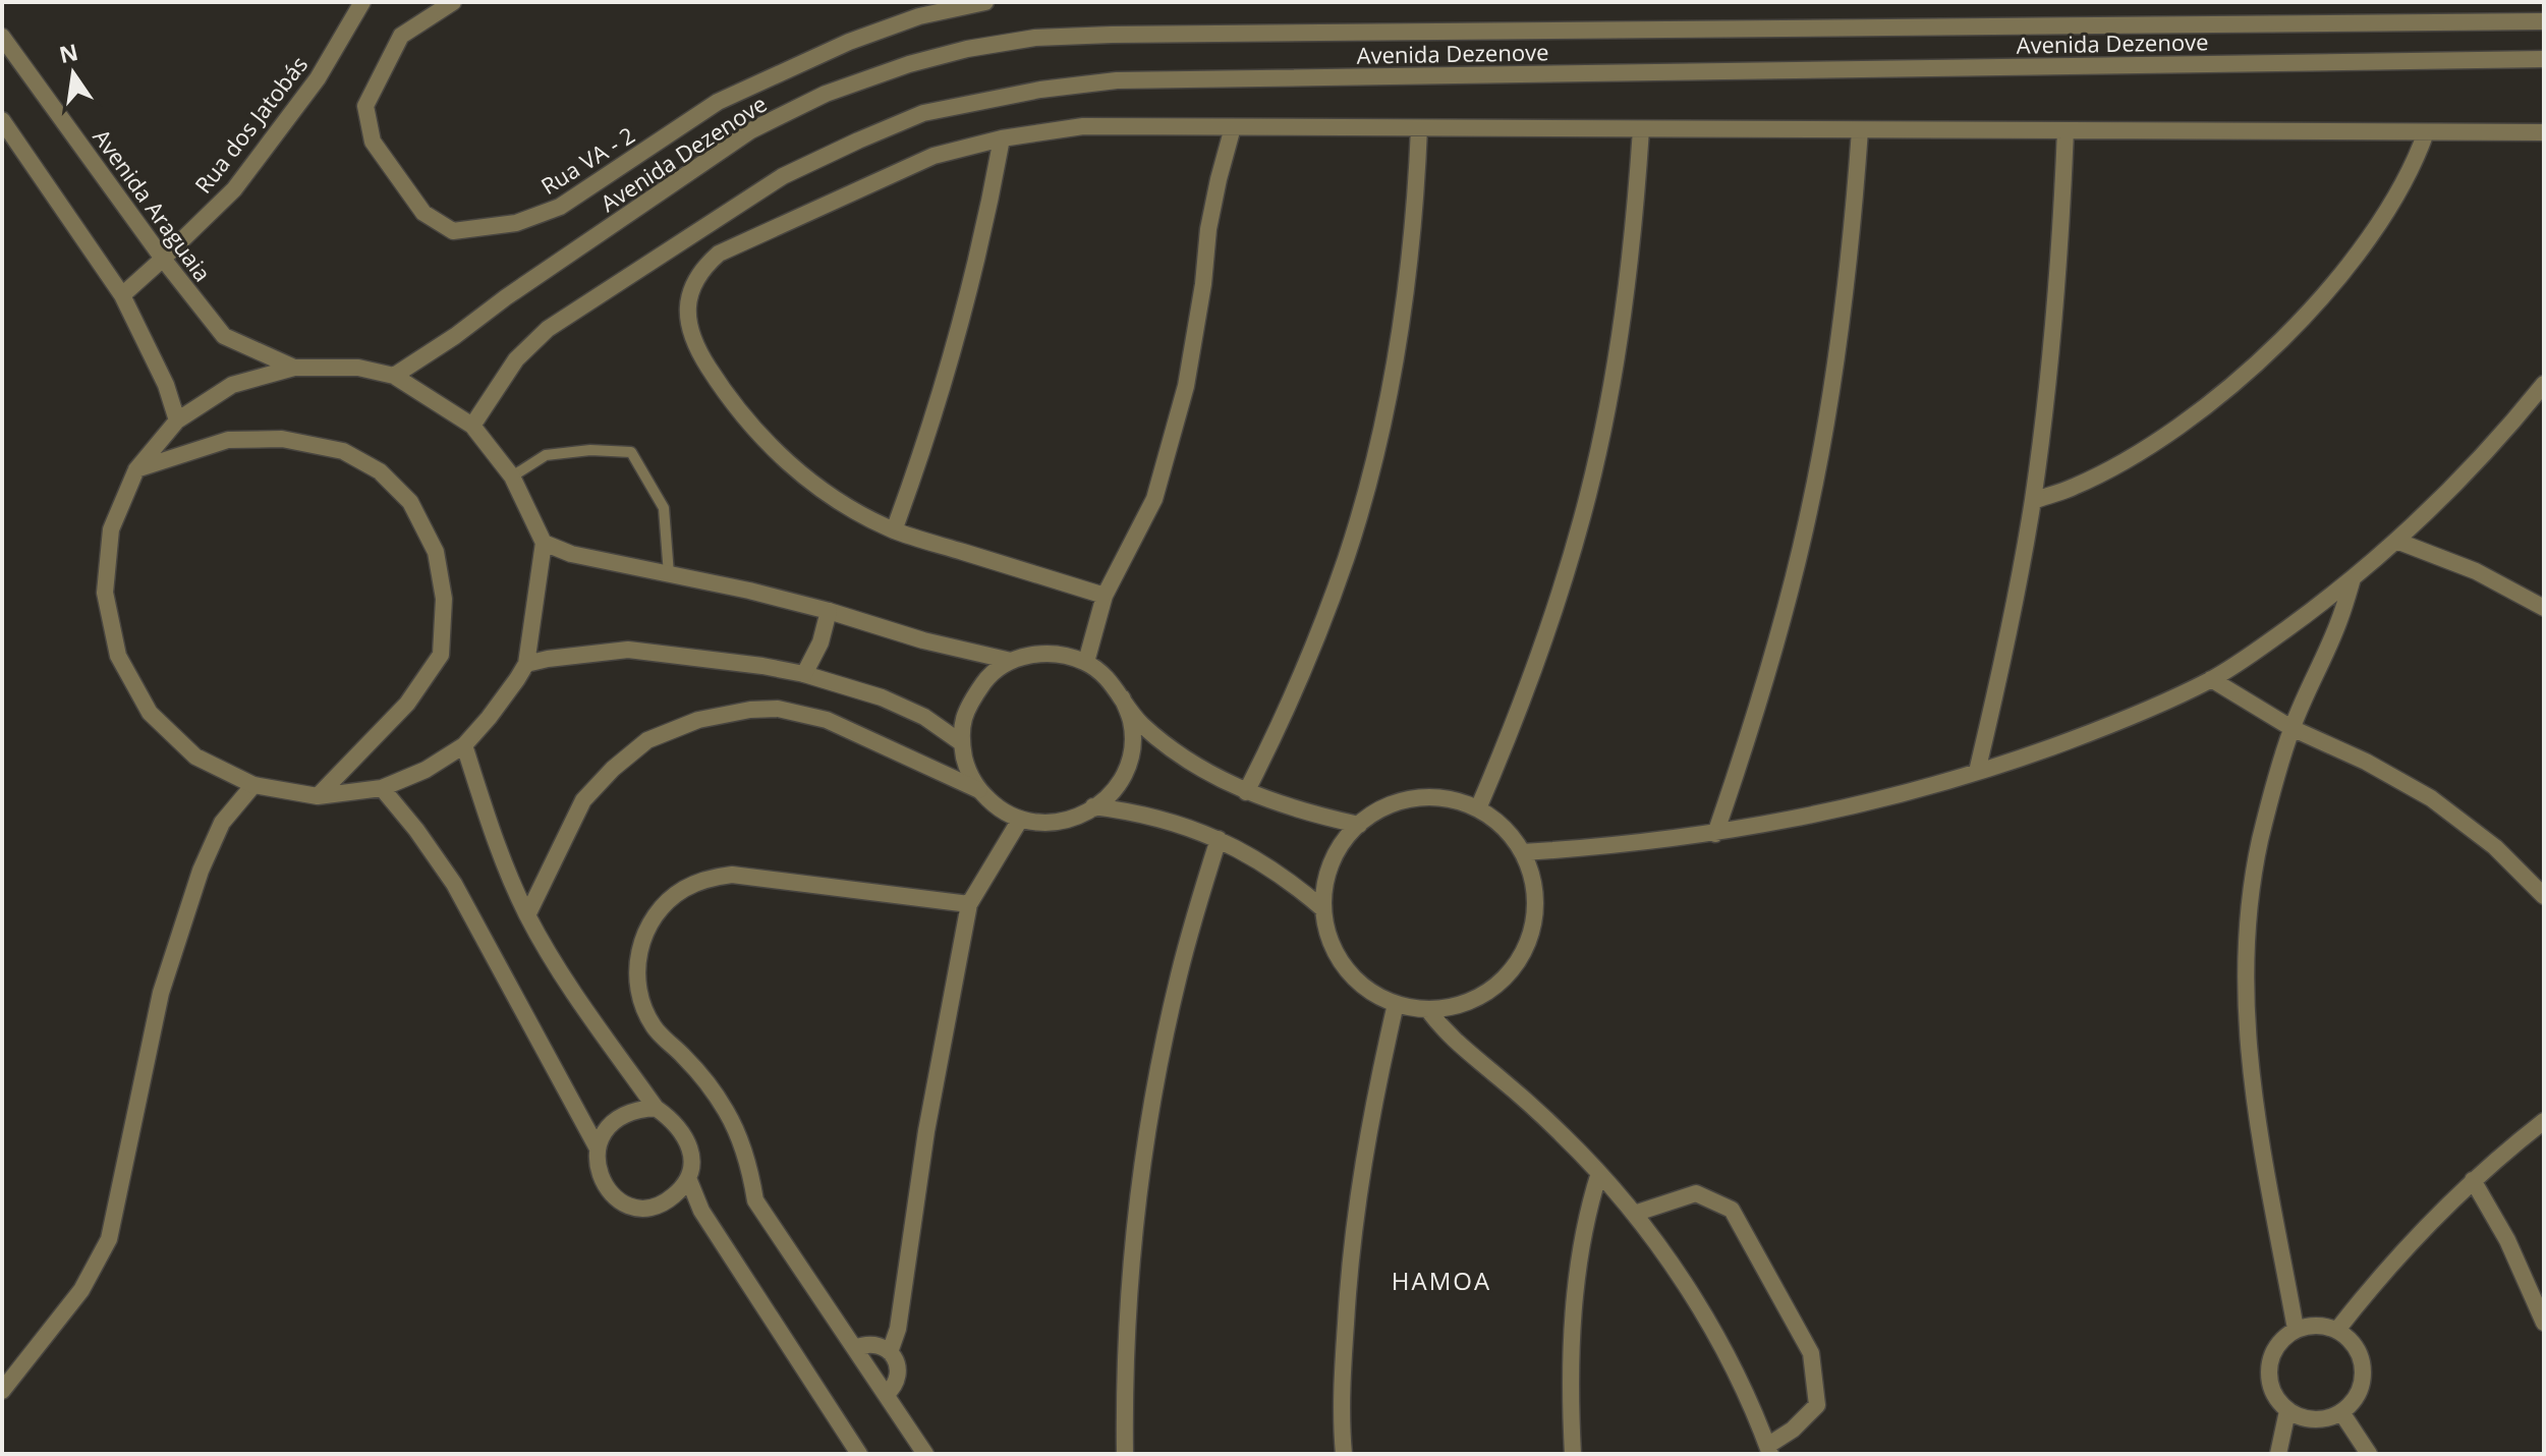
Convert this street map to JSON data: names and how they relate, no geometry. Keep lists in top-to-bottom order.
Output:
{
  "streets": {
    "street": [
      "Avenida Dezenove",
      "Rua dos Jatobás",
      "Rua VA - 2",
      "Avenida Araguaia"
    ]
  },
  "crossings": [
    ["Rua dos Jatobás", "Avenida Araguaia"]
  ],
  "districts": ["HAMOA"],
  "north": "top"
}
